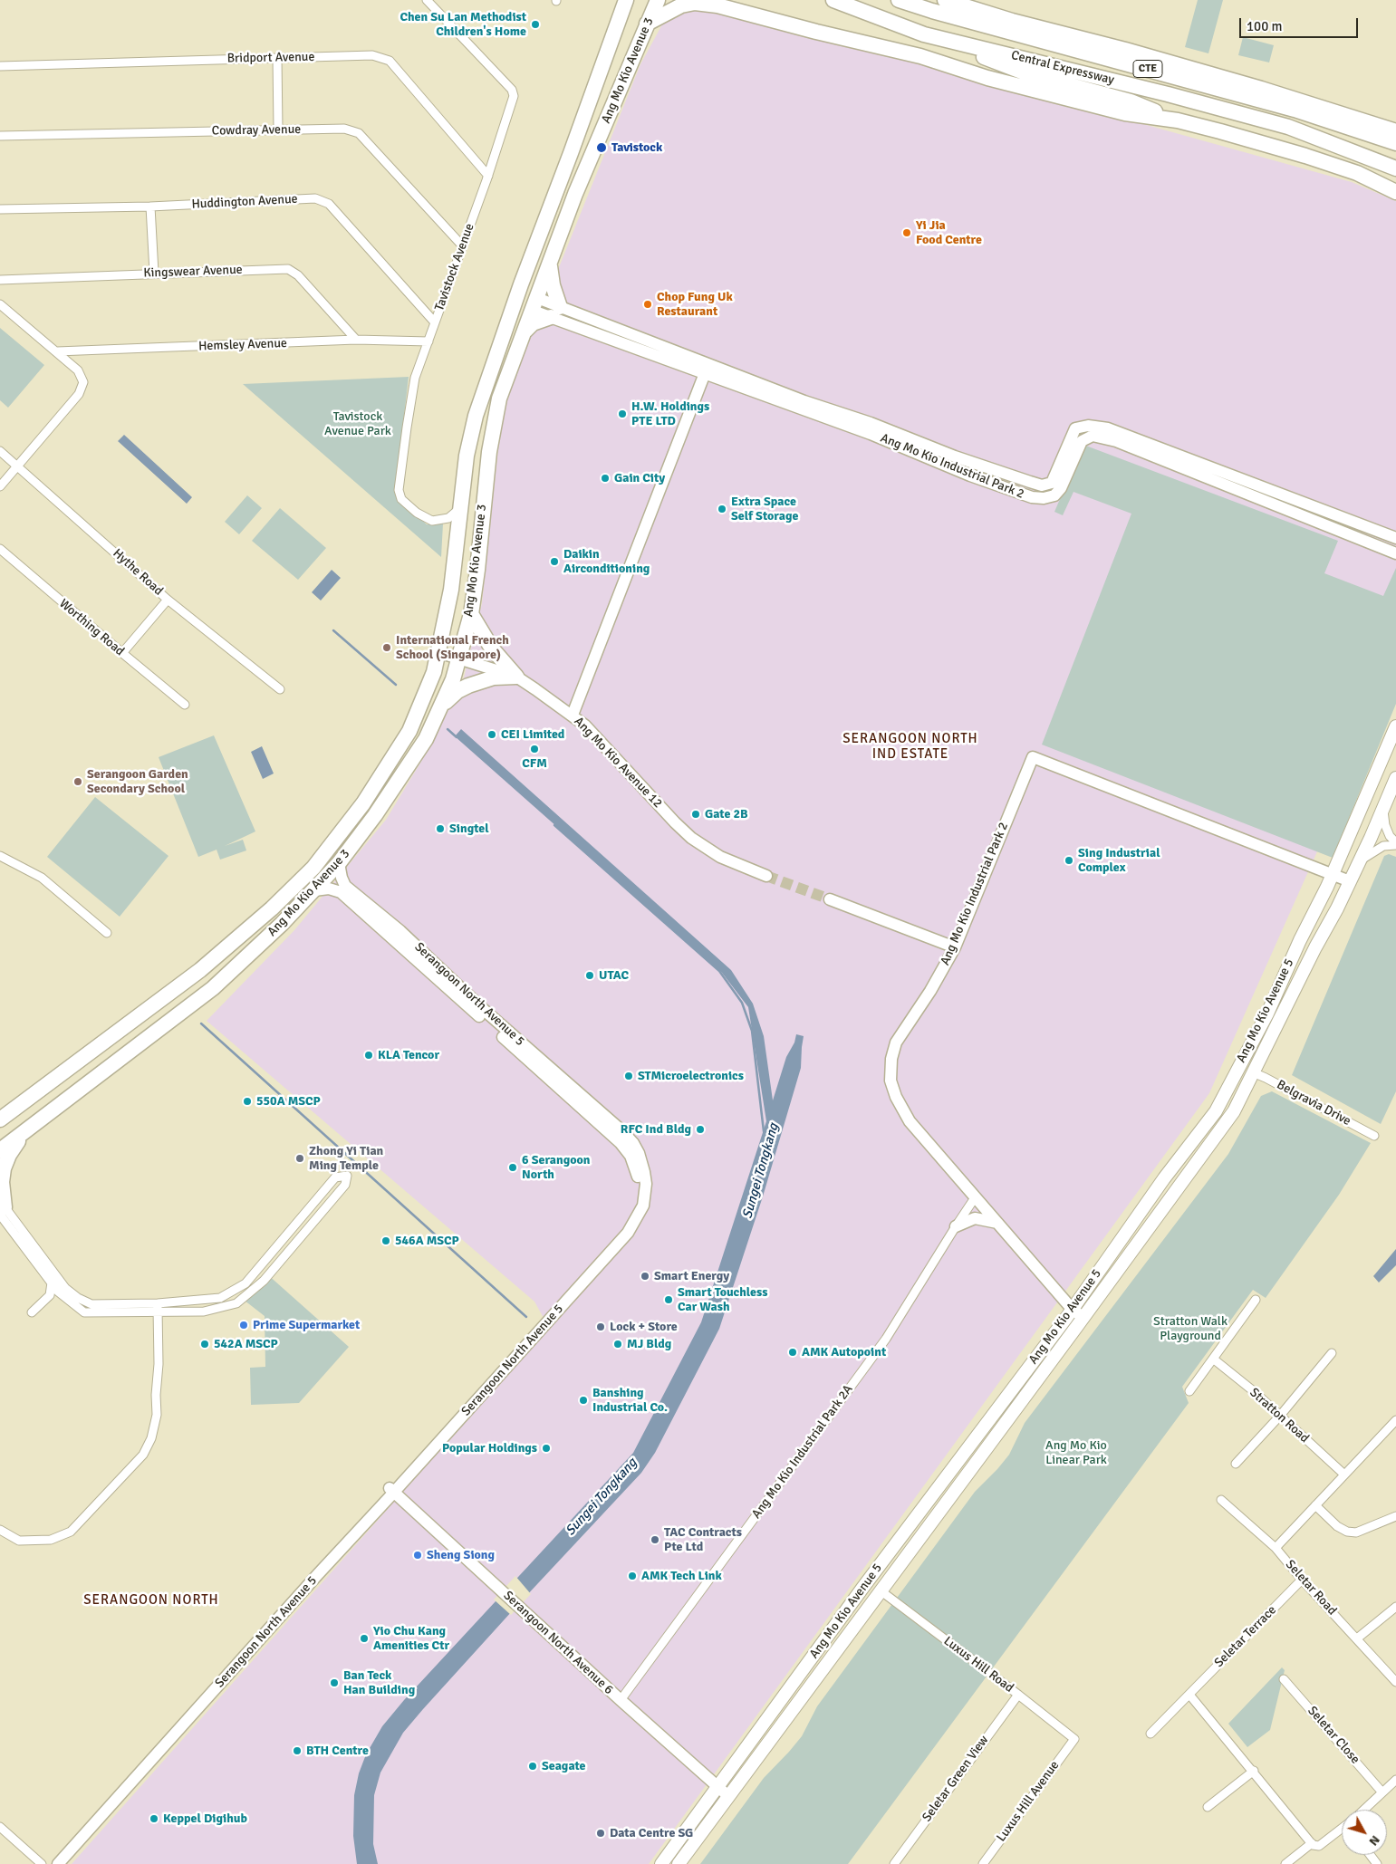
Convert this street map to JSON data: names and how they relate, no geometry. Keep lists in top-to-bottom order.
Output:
{
  "streets": {
    "highway": ["Central Expressway", "CTE", "Ang Mo Kio Avenue 3"],
    "main road": ["Ang Mo Kio Avenue 5"],
    "street": [
      "Bridport Avenue",
      "Cowdray Avenue",
      "Huddington Avenue",
      "Tavistock Avenue",
      "Kingswear Avenue",
      "Hemsley Avenue",
      "Ang Mo Kio Industrial Park 2",
      "Hythe Road",
      "Worthing Road",
      "Ang Mo Kio Avenue 12",
      "Serangoon North Avenue 5",
      "Belgravia Drive",
      "Stratton Road",
      "Ang Mo Kio Industrial Park 2A",
      "Seletar Road",
      "Seletar Terrace",
      "Serangoon North Avenue 6",
      "Luxus Hill Road",
      "Seletar Close",
      "Seletar Green View",
      "Luxus Hill Avenue"
    ]
  },
  "crossings": [
    ["Bridport Avenue", "Tavistock Avenue"],
    ["Ang Mo Kio Avenue 3", "Tavistock Avenue"],
    ["Ang Mo Kio Avenue 3", "Ang Mo Kio Industrial Park 2"],
    ["Ang Mo Kio Avenue 3", "Ang Mo Kio Avenue 12"],
    ["Ang Mo Kio Avenue 3", "Serangoon North Avenue 5"],
    ["Cowdray Avenue", "Tavistock Avenue"],
    ["Huddington Avenue", "Tavistock Avenue"],
    ["Tavistock Avenue", "Hemsley Avenue"],
    ["Kingswear Avenue", "Hemsley Avenue"],
    ["Ang Mo Kio Industrial Park 2", "Ang Mo Kio Avenue 5"],
    ["Ang Mo Kio Industrial Park 2", "Ang Mo Kio Industrial Park 2A"],
    ["Serangoon North Avenue 5", "Serangoon North Avenue 6"],
    ["Ang Mo Kio Avenue 5", "Belgravia Drive"],
    ["Ang Mo Kio Avenue 5", "Serangoon North Avenue 6"],
    ["Ang Mo Kio Avenue 5", "Luxus Hill Road"],
    ["Ang Mo Kio Industrial Park 2A", "Serangoon North Avenue 6"],
    ["Seletar Road", "Seletar Terrace"],
    ["Luxus Hill Road", "Seletar Green View"],
    ["Luxus Hill Road", "Luxus Hill Avenue"]
  ],
  "districts": ["SERANGOON NORTH IND ESTATE", "SERANGOON NORTH"],
  "water": ["Sungei Tongkang"],
  "parks": ["Tavistock Avenue Park", "Stratton Walk Playground", "Ang Mo Kio Linear Park"],
  "places": [
    "Chen Su Lan Methodist Children's Home",
    "Tavistock",
    "Yi Jia Food Centre",
    "Chop Fung Uk Restaurant",
    "H.W. Holdings PTE LTD",
    "Gain City",
    "Extra Space Self Storage",
    "Daikin Airconditioning",
    "International French School (Singapore)",
    "CEI Limited",
    "CFM",
    "Serangoon Garden Secondary School",
    "Gate 2B",
    "Singtel",
    "Sing Industrial Complex",
    "UTAC",
    "KLA Tencor",
    "STMicroelectronics",
    "550A MSCP",
    "RFC Ind Bldg",
    "Zhong Yi Tian Ming Temple",
    "6 Serangoon North",
    "546A MSCP",
    "Smart Energy",
    "Smart Touchless Car Wash",
    "Prime Supermarket",
    "Lock + Store",
    "542A MSCP",
    "MJ Bldg",
    "AMK Autopoint",
    "Banshing Industrial Co.",
    "Popular Holdings",
    "TAC Contracts Pte Ltd",
    "Sheng Siong",
    "AMK Tech Link",
    "Yio Chu Kang Amenities Ctr",
    "Ban Teck Han Building",
    "BTH Centre",
    "Seagate",
    "Keppel Digihub",
    "Data Centre SG"
  ],
  "scale_bar": "100 m",
  "north": "bottom right"
}
